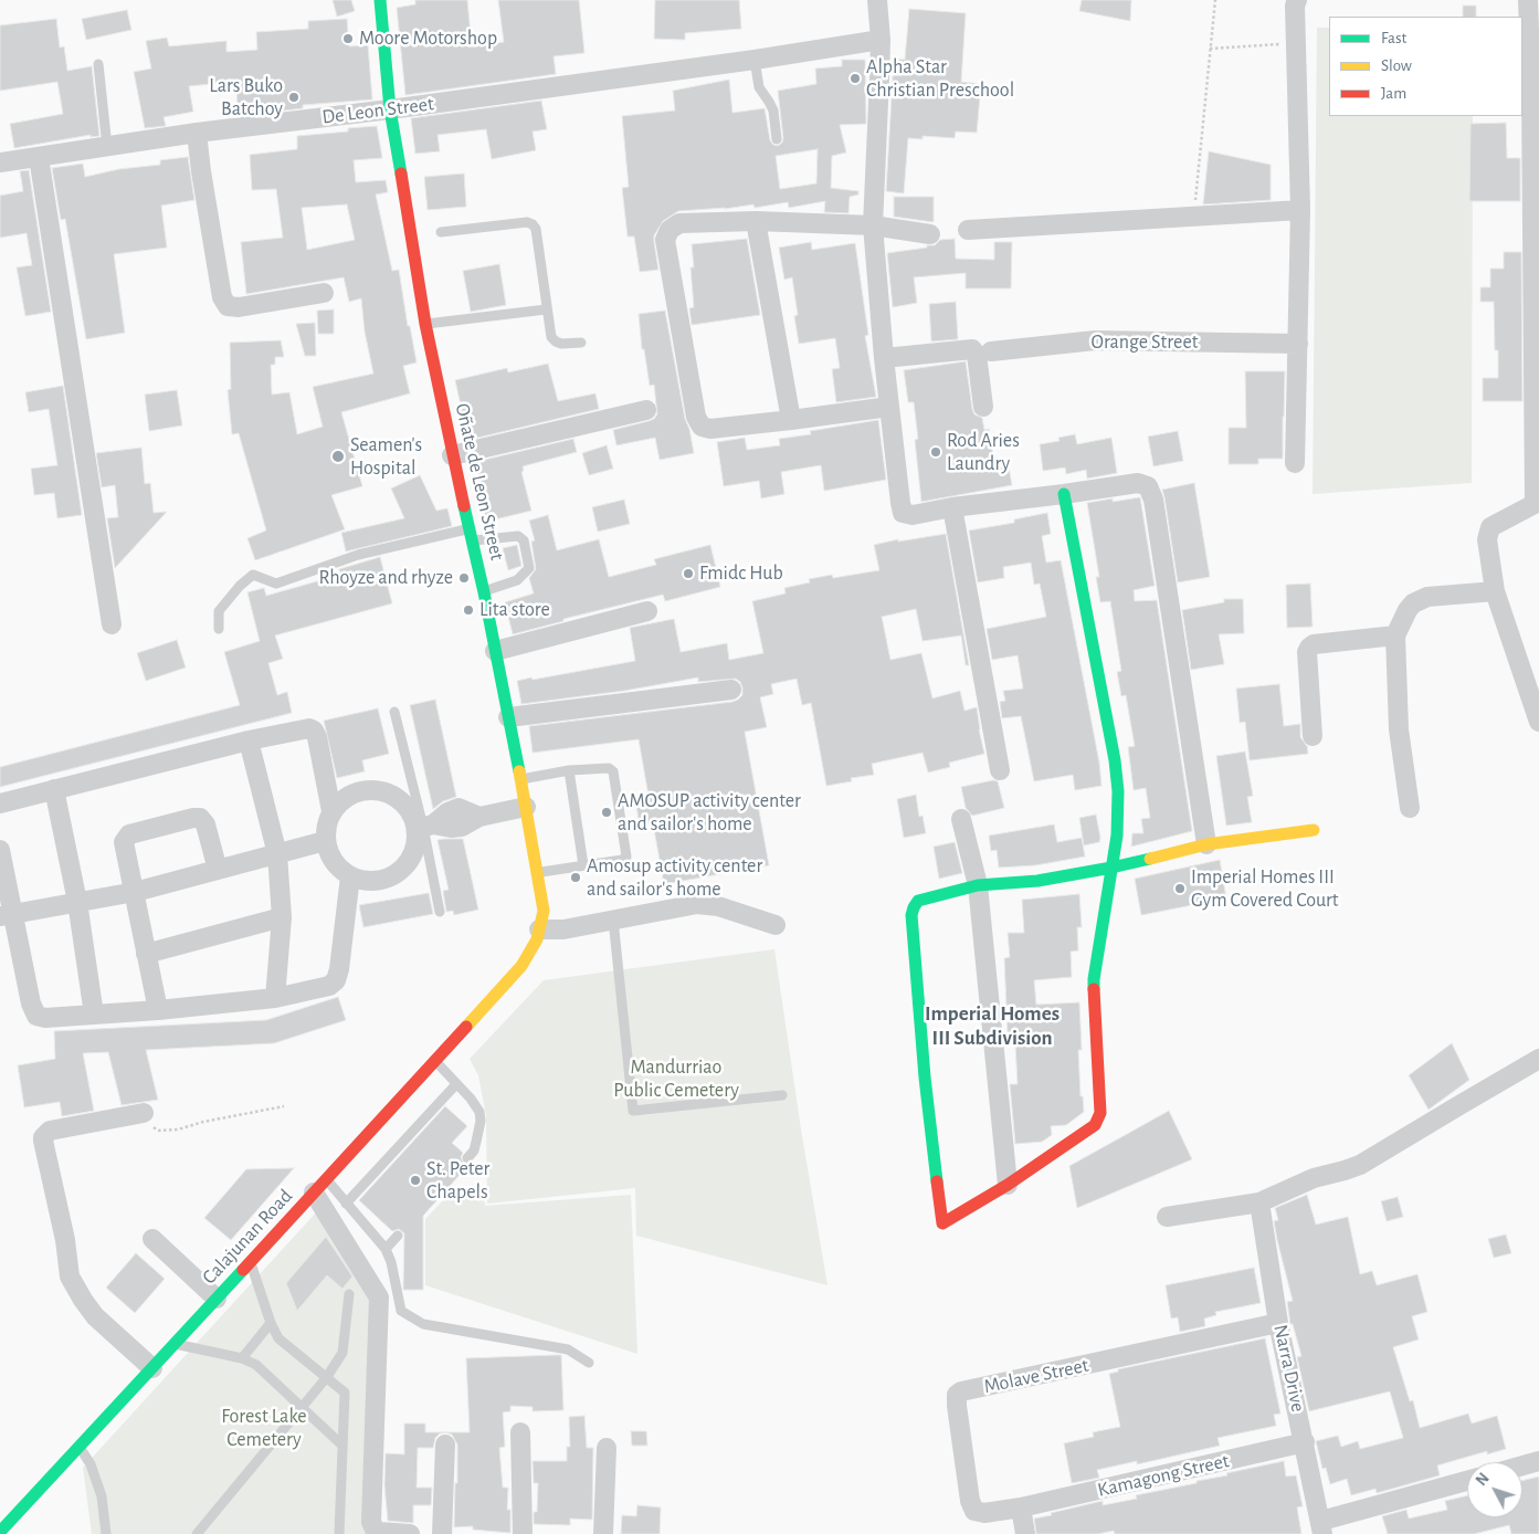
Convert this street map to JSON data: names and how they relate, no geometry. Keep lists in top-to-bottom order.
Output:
{
  "streets": {
    "main road": ["Oñate de Leon Street", "Calajunan Road"],
    "street": [
      "De Leon Street",
      "Orange Street",
      "Narra Drive",
      "Molave Street",
      "Kamagong Street"
    ]
  },
  "crossings": [
    ["De Leon Street", "Oñate de Leon Street"],
    ["Oñate de Leon Street", "Calajunan Road"],
    ["Narra Drive", "Molave Street"],
    ["Narra Drive", "Kamagong Street"],
    ["Molave Street", "Kamagong Street"]
  ],
  "districts": ["Imperial Homes III Subdivision"],
  "parks": ["Mandurriao Public Cemetery", "Forest Lake Cemetery"],
  "places": [
    "Moore Motorshop",
    "Alpha Star Christian Preschool",
    "Lars Buko Batchoy",
    "Rod Aries Laundry",
    "Seamen's Hospital",
    "Fmidc Hub",
    "Rhoyze and rhyze",
    "Lita store",
    "AMOSUP activity center and sailor's home",
    "Amosup activity center and sailor's home",
    "Imperial Homes III Gym Covered Court",
    "St. Peter Chapels"
  ],
  "legend": ["Fast", "Slow", "Jam"],
  "north": "top left"
}
